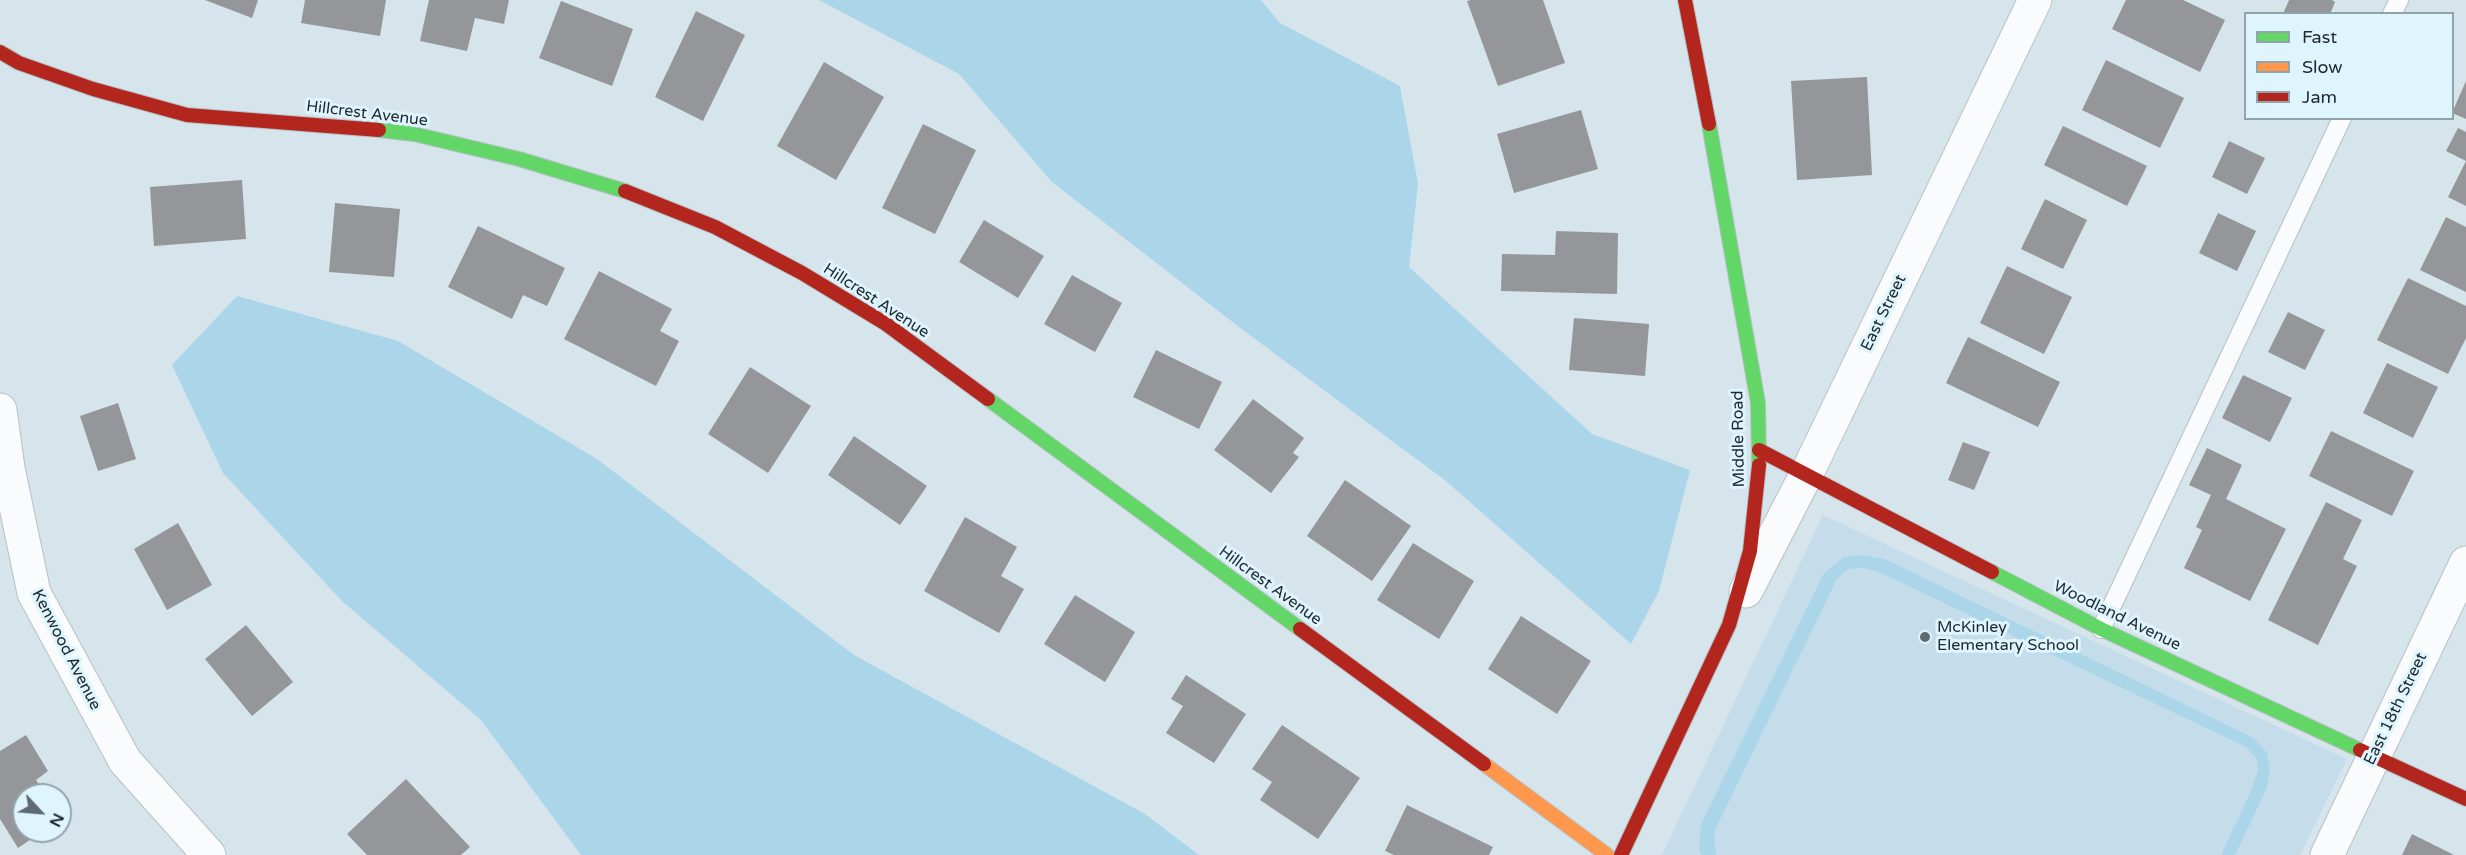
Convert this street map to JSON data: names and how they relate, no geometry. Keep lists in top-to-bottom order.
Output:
{
  "streets": {
    "street": [
      "Hillcrest Avenue",
      "East Street",
      "Middle Road",
      "Woodland Avenue",
      "Kenwood Avenue",
      "East 18th Street"
    ]
  },
  "crossings": [
    ["East Street", "Middle Road"],
    ["East Street", "Woodland Avenue"],
    ["Middle Road", "Woodland Avenue"],
    ["Woodland Avenue", "East 18th Street"]
  ],
  "places": ["McKinley Elementary School"],
  "legend": ["Fast", "Slow", "Jam"],
  "north": "bottom right"
}
